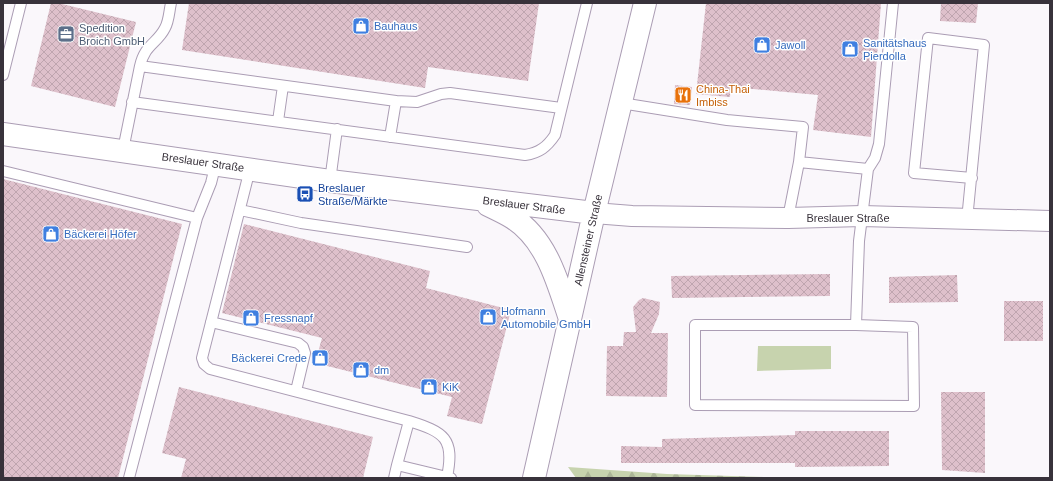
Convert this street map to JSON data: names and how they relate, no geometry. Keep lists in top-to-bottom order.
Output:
{
  "streets": {
    "street": ["Breslauer Straße", "Allensteiner Straße"]
  },
  "crossings": [
    ["Breslauer Straße", "Allensteiner Straße"]
  ],
  "places": {
    "shop": [
      "Bauhaus",
      "Jawoll",
      "Sanitätshaus Pierdolla",
      "Bäckerei Höfer",
      "Hofmann Automobile GmbH",
      "Fressnapf",
      "Bäckerei Crede",
      "dm",
      "KiK"
    ],
    "office": ["Spedition Broich GmbH"],
    "restaurant": ["China-Thai Imbiss"],
    "bus stop": ["Breslauer Straße/Märkte"]
  }
}
